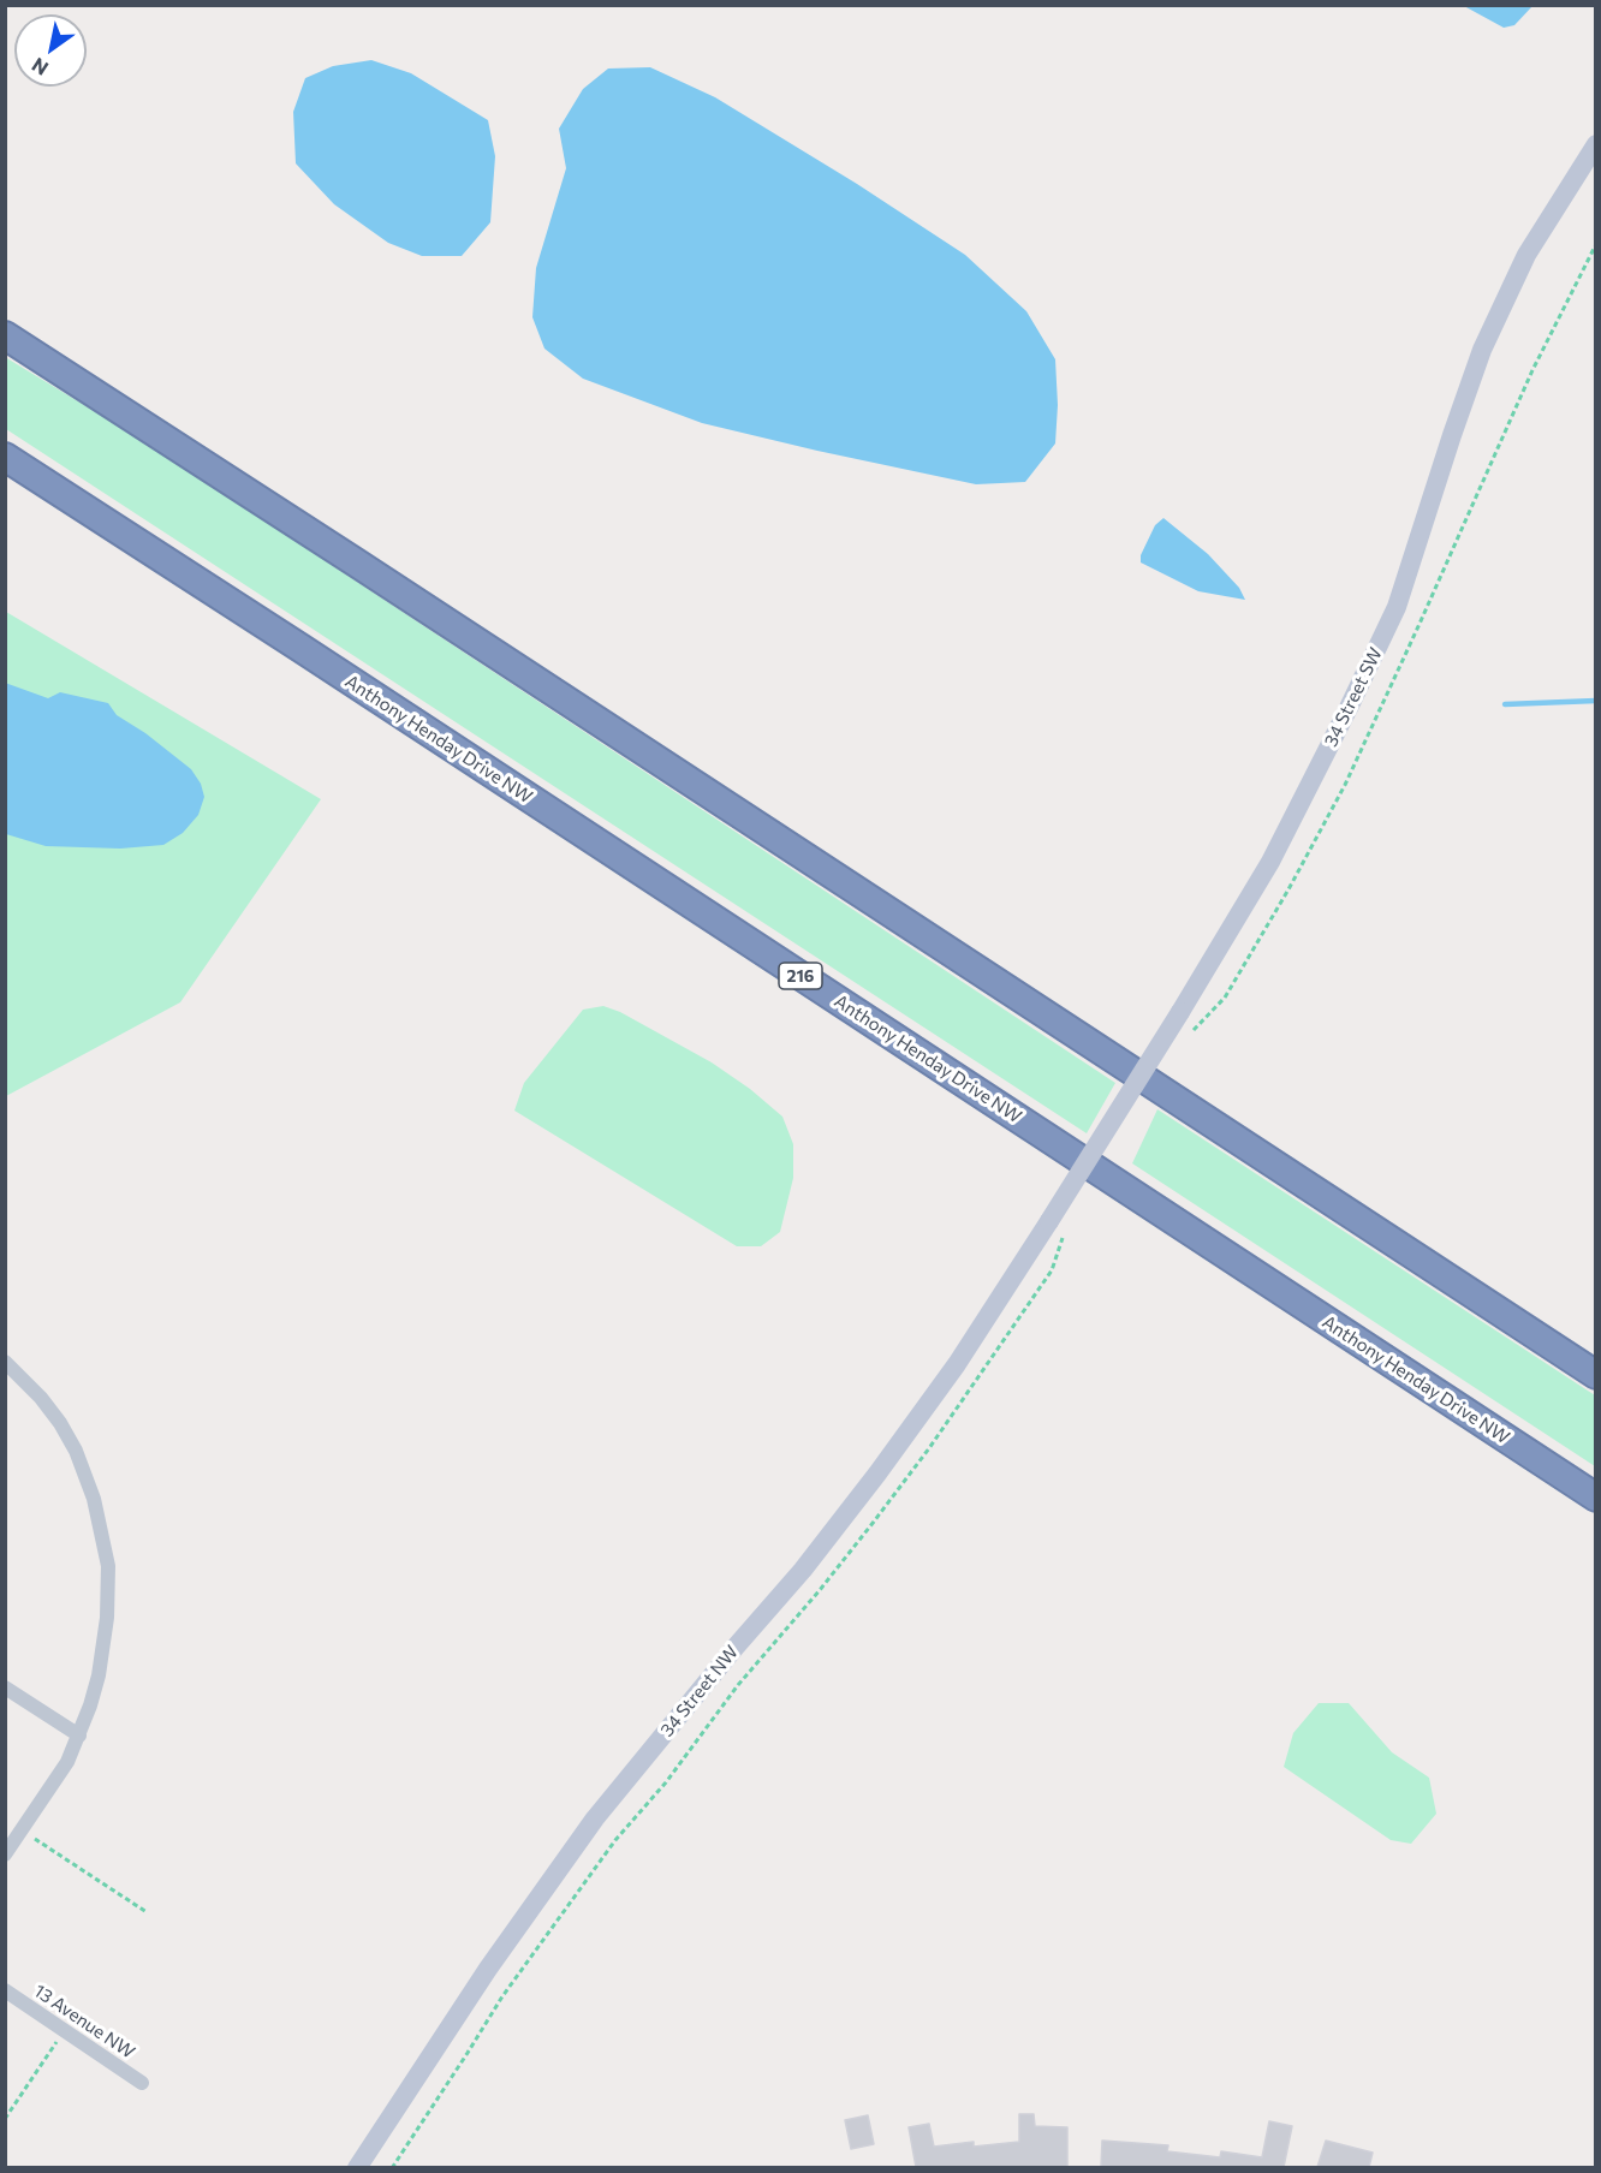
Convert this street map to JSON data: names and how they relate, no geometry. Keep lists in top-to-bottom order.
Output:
{
  "streets": {
    "highway": ["Anthony Henday Drive NW", "216"],
    "main road": ["34 Street SW", "34 Street NW"],
    "street": ["13 Avenue NW"]
  },
  "crossings": [
    ["34 Street SW", "34 Street NW"]
  ],
  "north": "bottom left"
}
